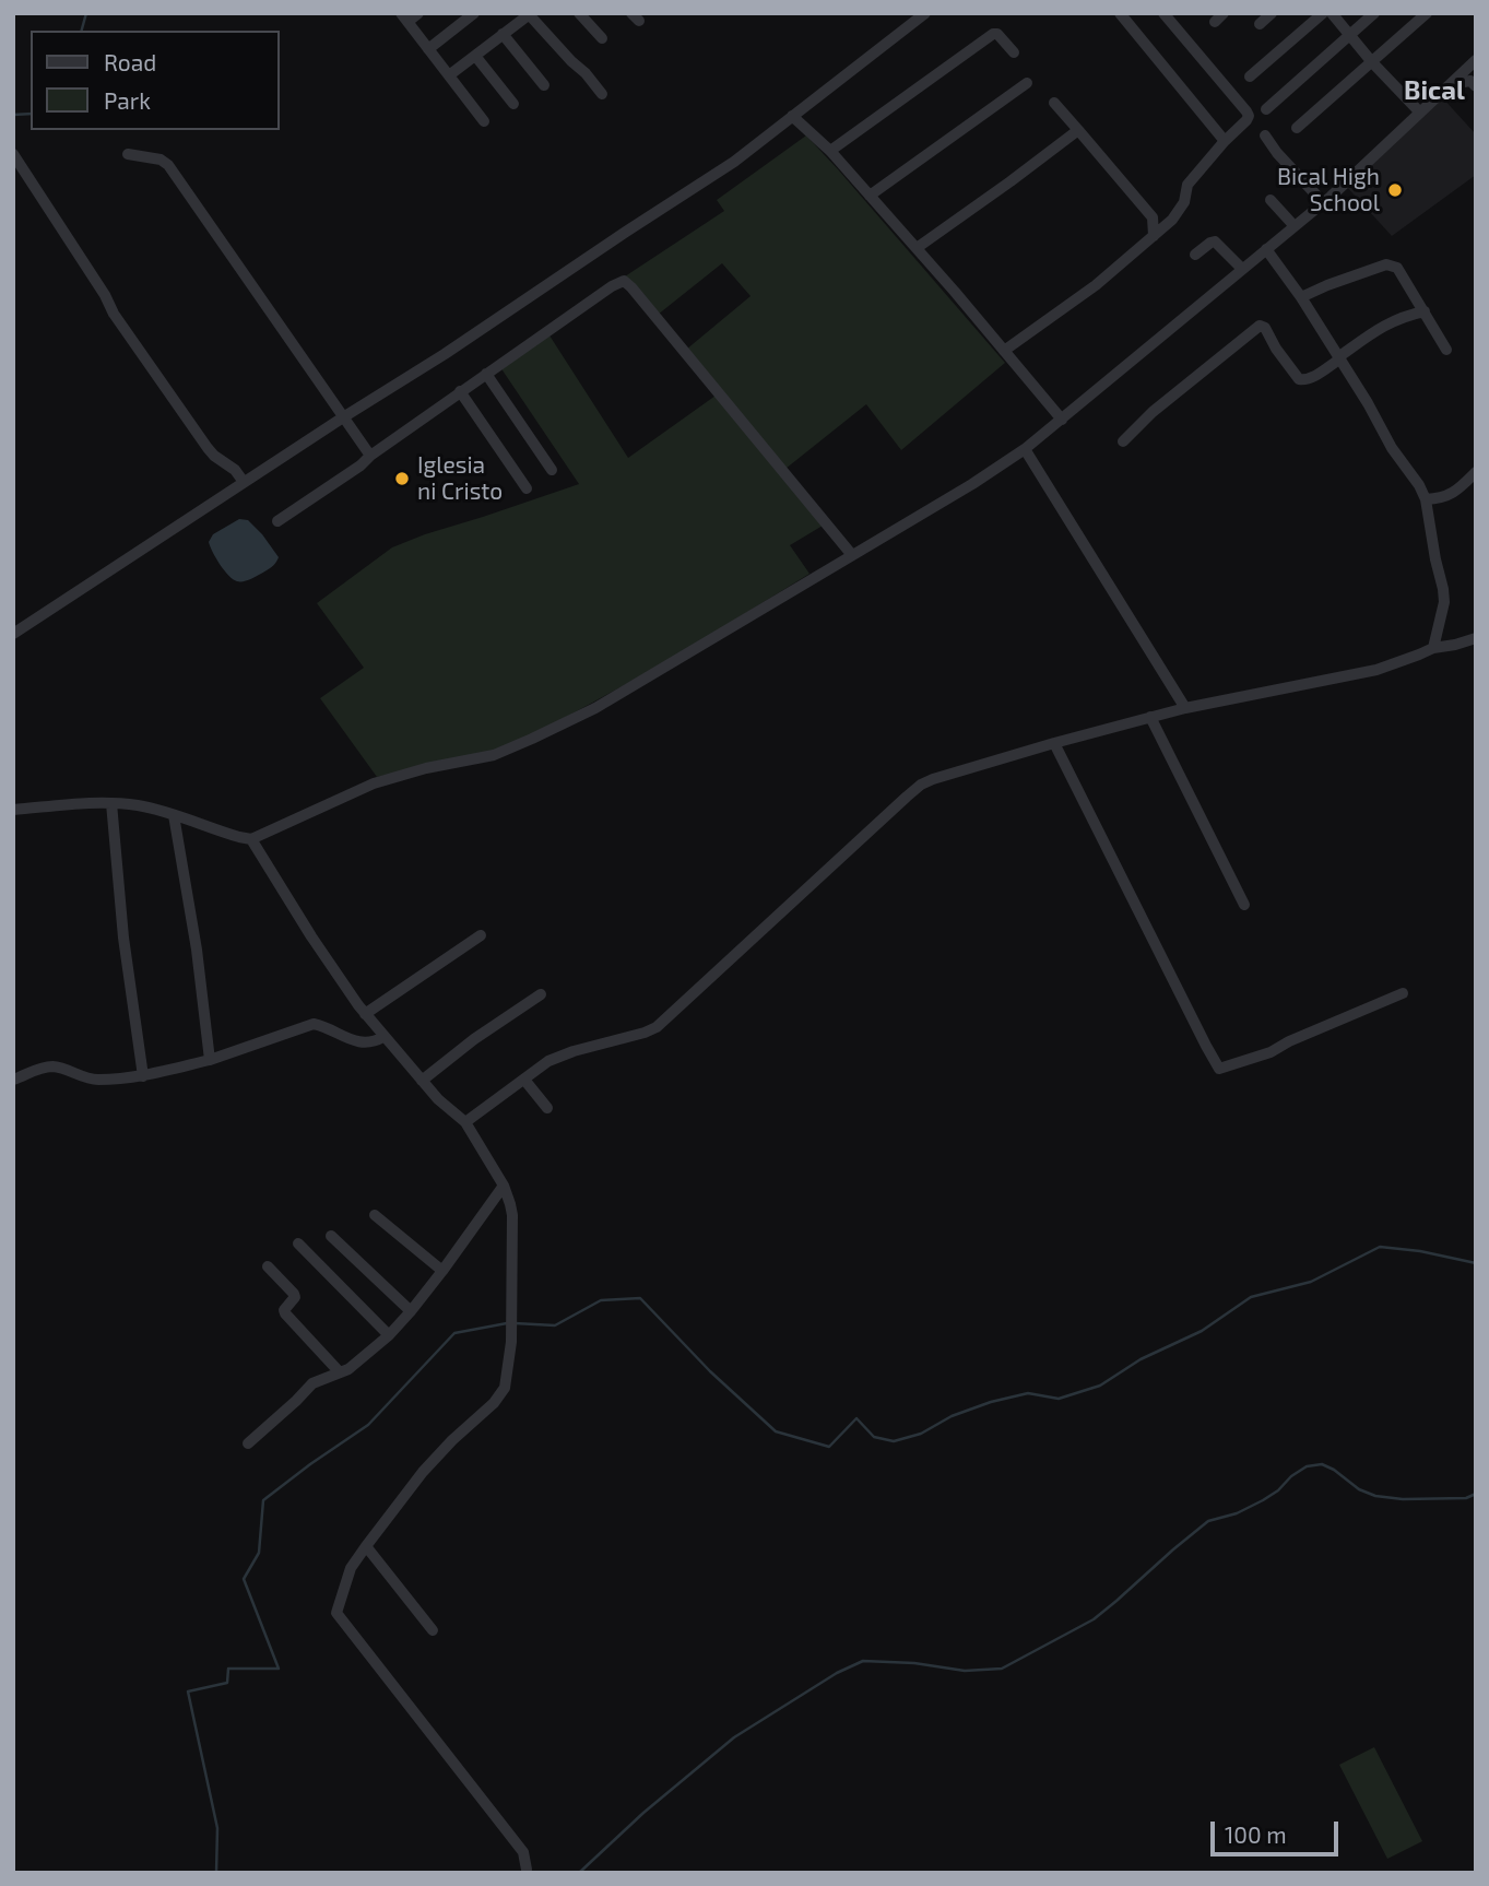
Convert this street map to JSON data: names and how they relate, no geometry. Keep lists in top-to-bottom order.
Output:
{
  "districts": ["Bical"],
  "places": ["Bical High School", "Iglesia ni Cristo"],
  "legend": ["Road", "Park"],
  "scale_bar": "100 m"
}
